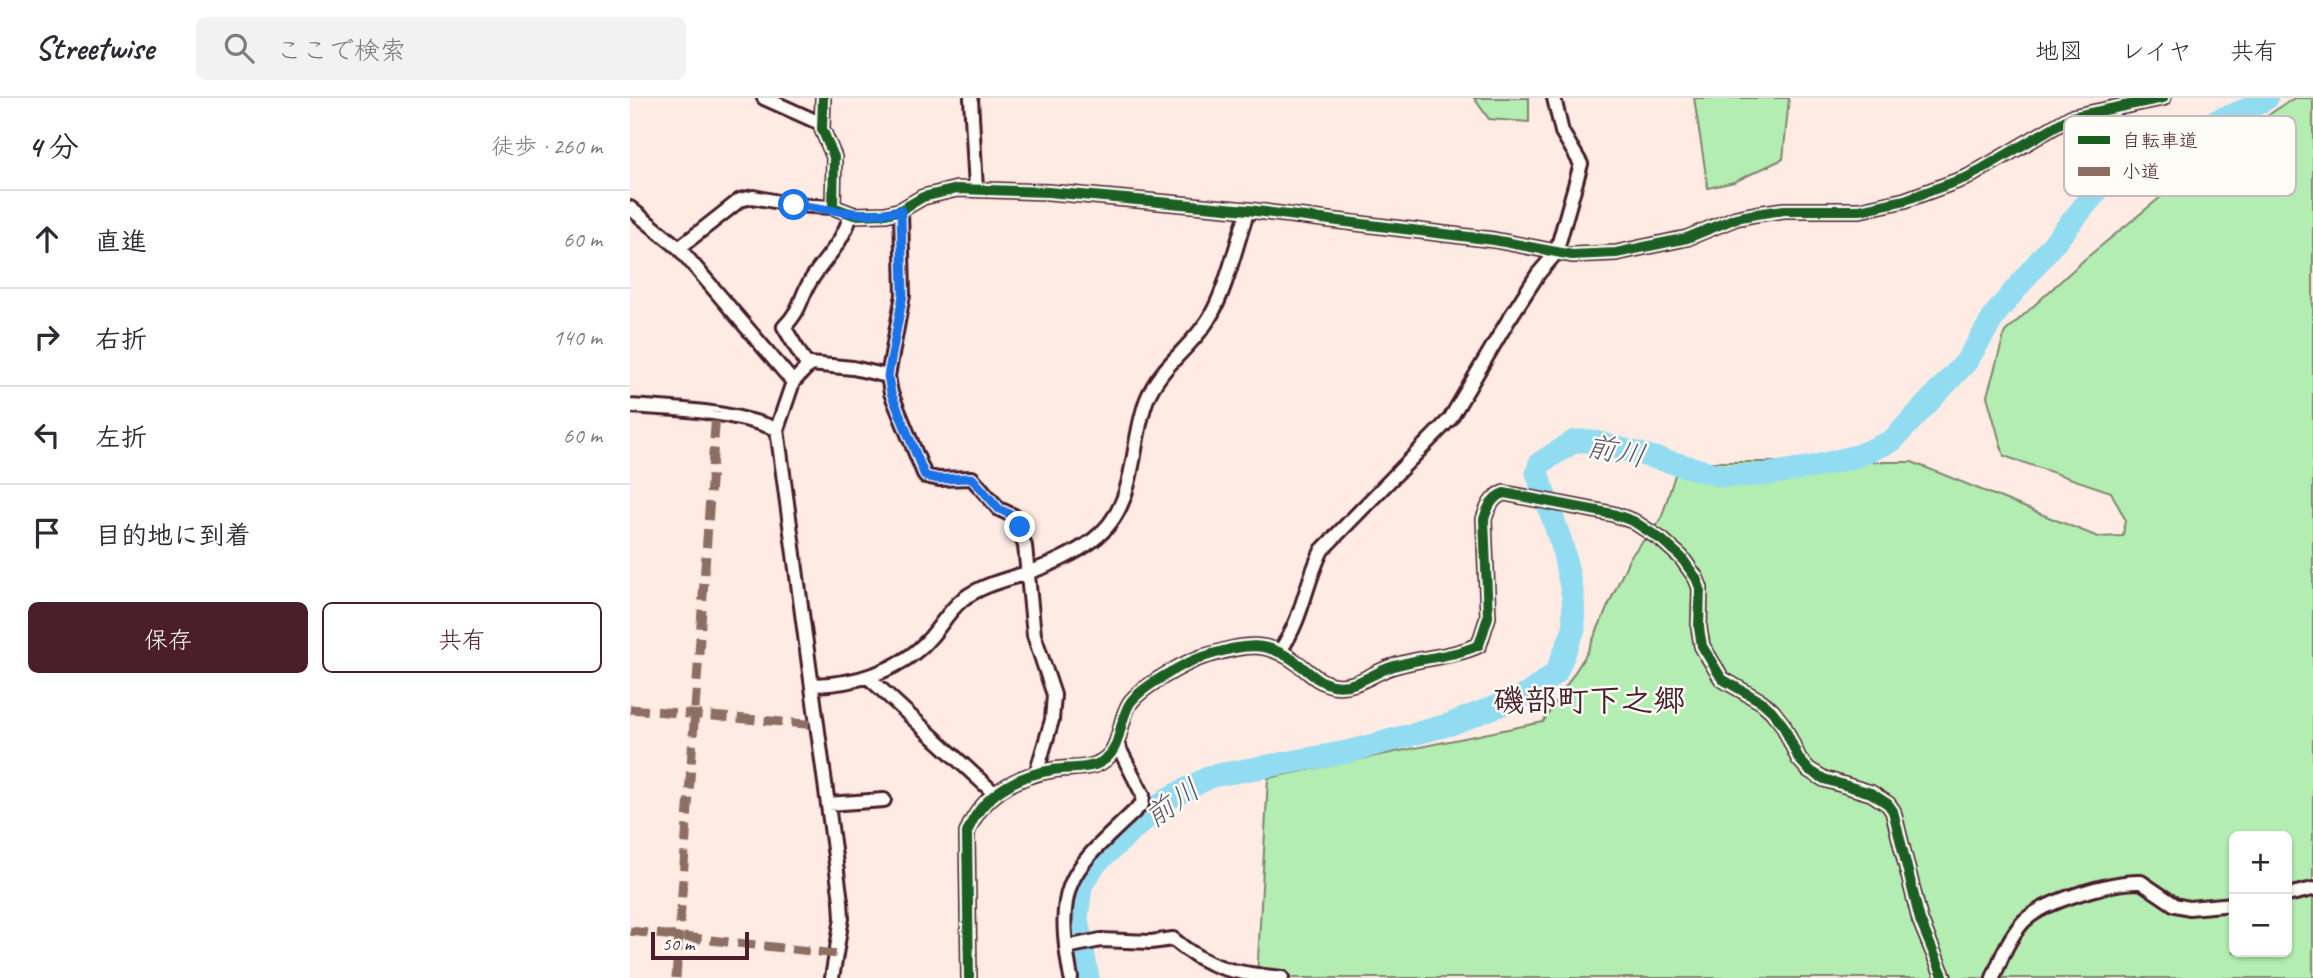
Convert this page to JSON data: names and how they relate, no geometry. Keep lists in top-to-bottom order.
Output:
{
  "districts": ["磯部町下之郷"],
  "water": ["前川"],
  "legend": ["自転車道", "小道"],
  "scale_bar": "50 m",
  "page": {
    "header": "Streetwise",
    "search": "ここで検索",
    "nav": ["地図", "レイヤ", "共有"],
    "heading": ["4 分", "徒歩 · 260 m"],
    "list": [
      ["直進", "60 m"],
      ["右折", "140 m"],
      ["左折", "60 m"],
      "目的地に到着"
    ],
    "buttons": ["保存", "共有"],
    "map_buttons": ["+", "−"],
    "scale": "50 m"
  }
}
